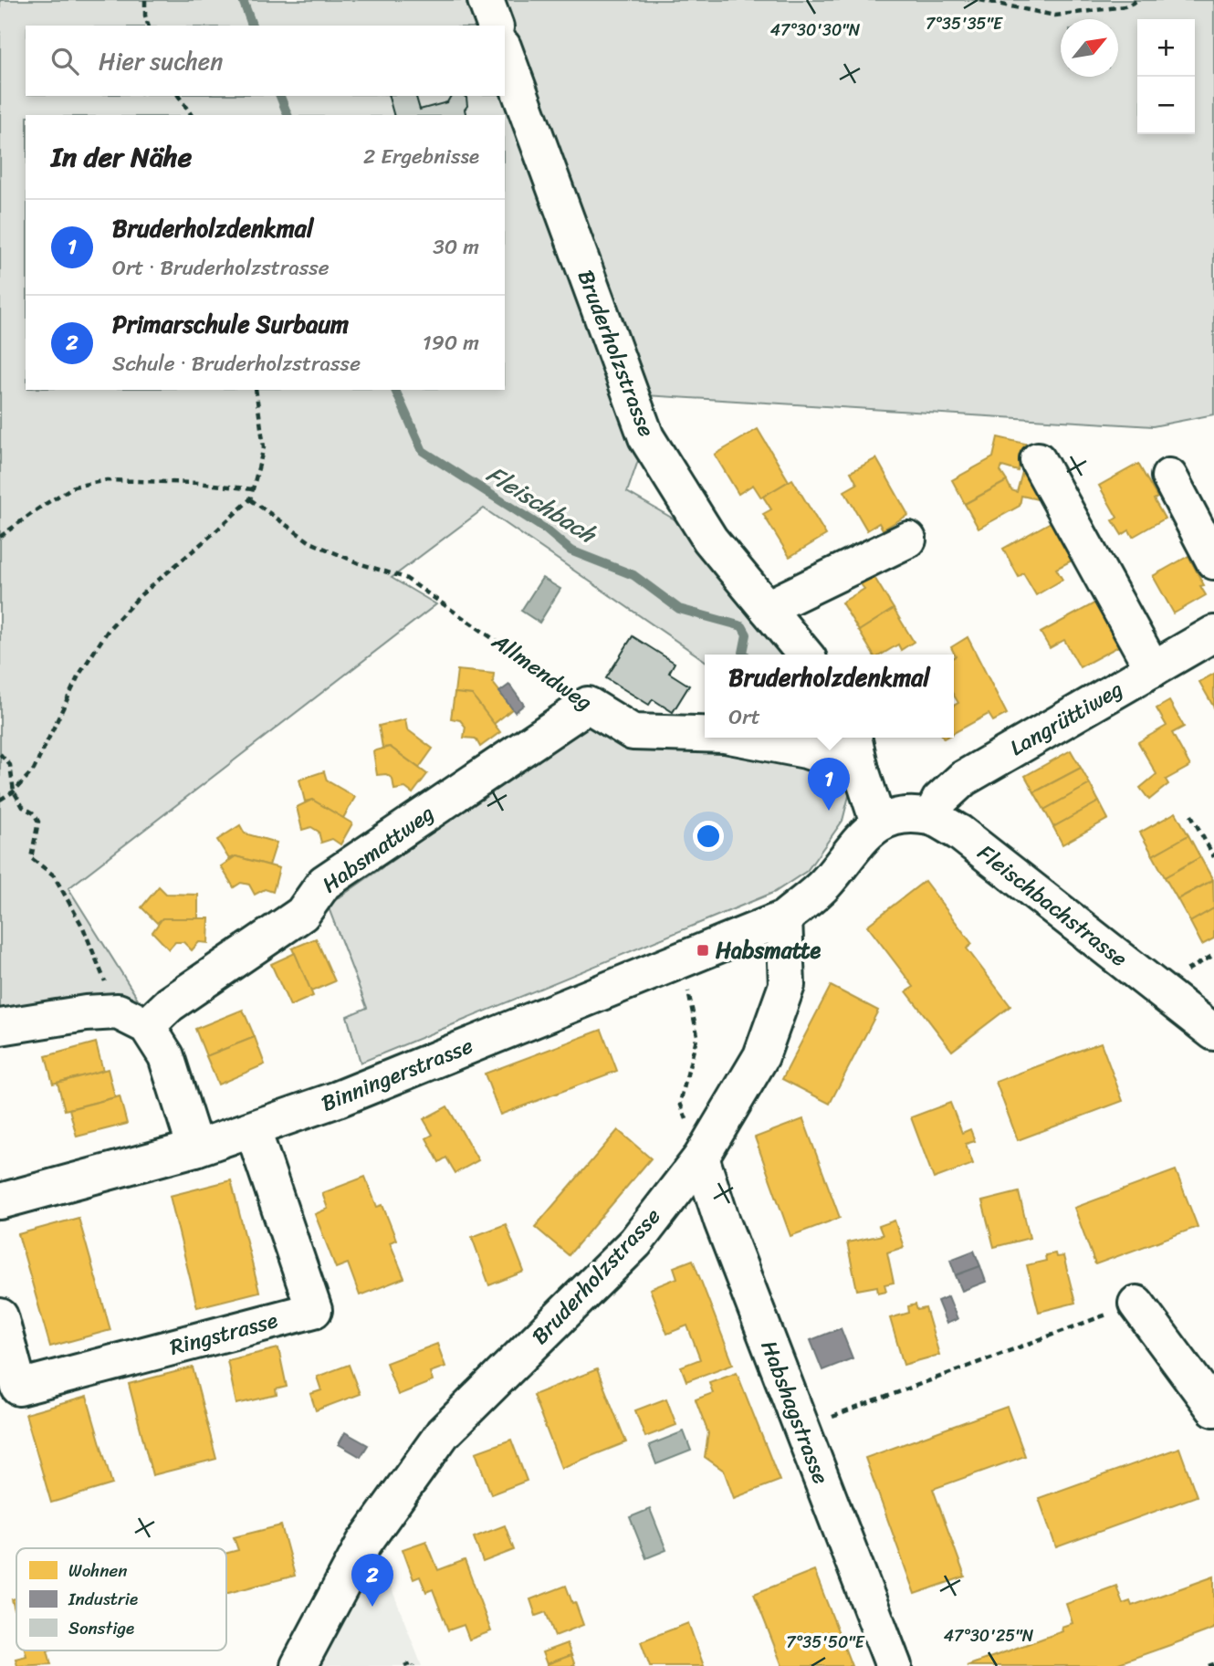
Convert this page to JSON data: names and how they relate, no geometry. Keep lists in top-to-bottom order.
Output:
{
  "streets": {
    "street": [
      "Bruderholzstrasse",
      "Allmendweg",
      "Langrüttiweg",
      "Habsmattweg",
      "Fleischbachstrasse",
      "Binningerstrasse",
      "Ringstrasse",
      "Habshagstrasse"
    ]
  },
  "crossings": [
    ["Bruderholzstrasse", "Binningerstrasse"],
    ["Bruderholzstrasse", "Habshagstrasse"],
    ["Allmendweg", "Habsmattweg"],
    ["Langrüttiweg", "Fleischbachstrasse"],
    ["Binningerstrasse", "Ringstrasse"]
  ],
  "water": ["Fleischbach"],
  "places": {
    "transit": ["Habsmatte"]
  },
  "legend": ["Wohnen", "Industrie", "Sonstige"],
  "north": "top right",
  "page": {
    "map_buttons": ["+", "−"],
    "search": "Hier suchen",
    "heading": ["In der Nähe", "2 Ergebnisse"],
    "list": [
      {
        "mark": "1",
        "name": "Bruderholzdenkmal",
        "note": "Ort · Bruderholzstrasse",
        "value": "30 m"
      },
      {
        "mark": "2",
        "name": "Primarschule Surbaum",
        "note": "Schule · Bruderholzstrasse",
        "value": "190 m"
      }
    ],
    "popup": ["Bruderholzdenkmal", "Ort"],
    "pins": ["1", "2"]
  },
  "coordinates": [
    "7°35'35\"E",
    "47°30'30\"N",
    "47°30'25\"N",
    "7°35'50\"E"
  ]
}
